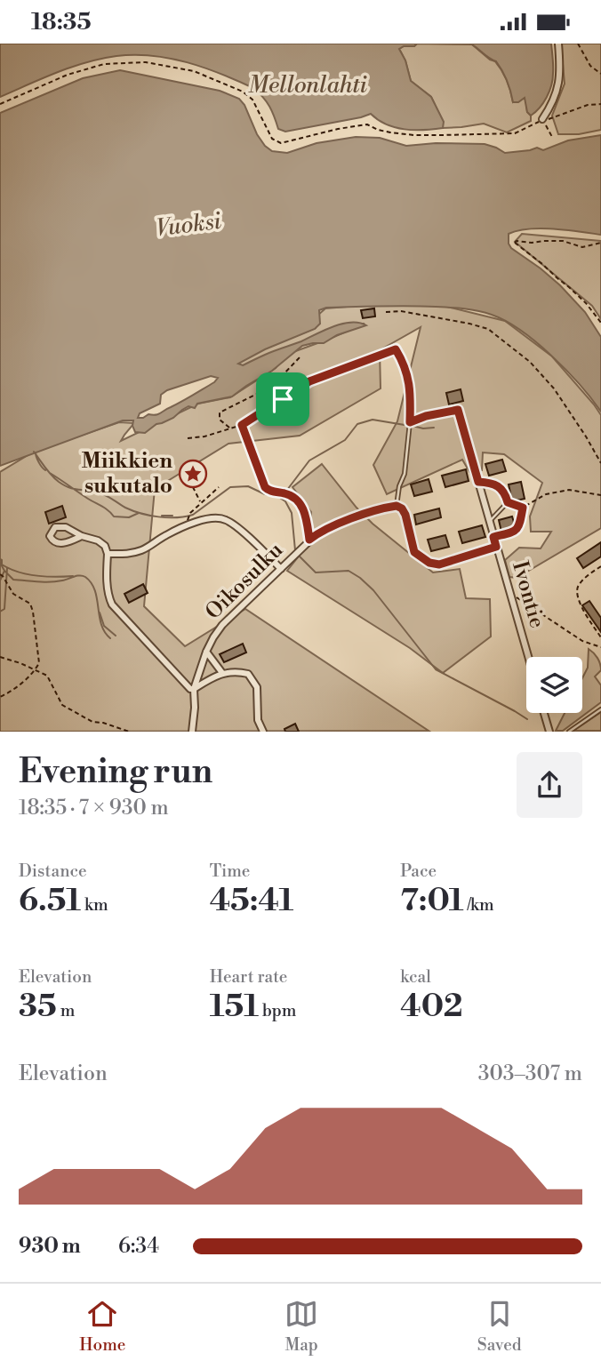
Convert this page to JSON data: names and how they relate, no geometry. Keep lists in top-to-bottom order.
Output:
{
  "streets": {
    "street": ["Oikosulku", "Ivontie"]
  },
  "water": ["Mellonlahti", "Vuoksi"],
  "places": {
    "place": ["Miikkien sukutalo"]
  },
  "page": {
    "status": "18:35",
    "heading": ["Evening run", "18:35 · 7 × 930 m"],
    "stats": [
      ["Distance", "6.51 km"],
      ["Time", "45:41"],
      ["Pace", "7:01 /km"],
      ["Elevation", "35 m"],
      ["Heart rate", "151 bpm"],
      ["kcal", "402"]
    ],
    "chart": ["Elevation", "303–307 m"],
    "list": [
      {
        "name": "930 m",
        "note": "6:34"
      }
    ],
    "tabs": ["Home", "Map", "Saved"]
  }
}
